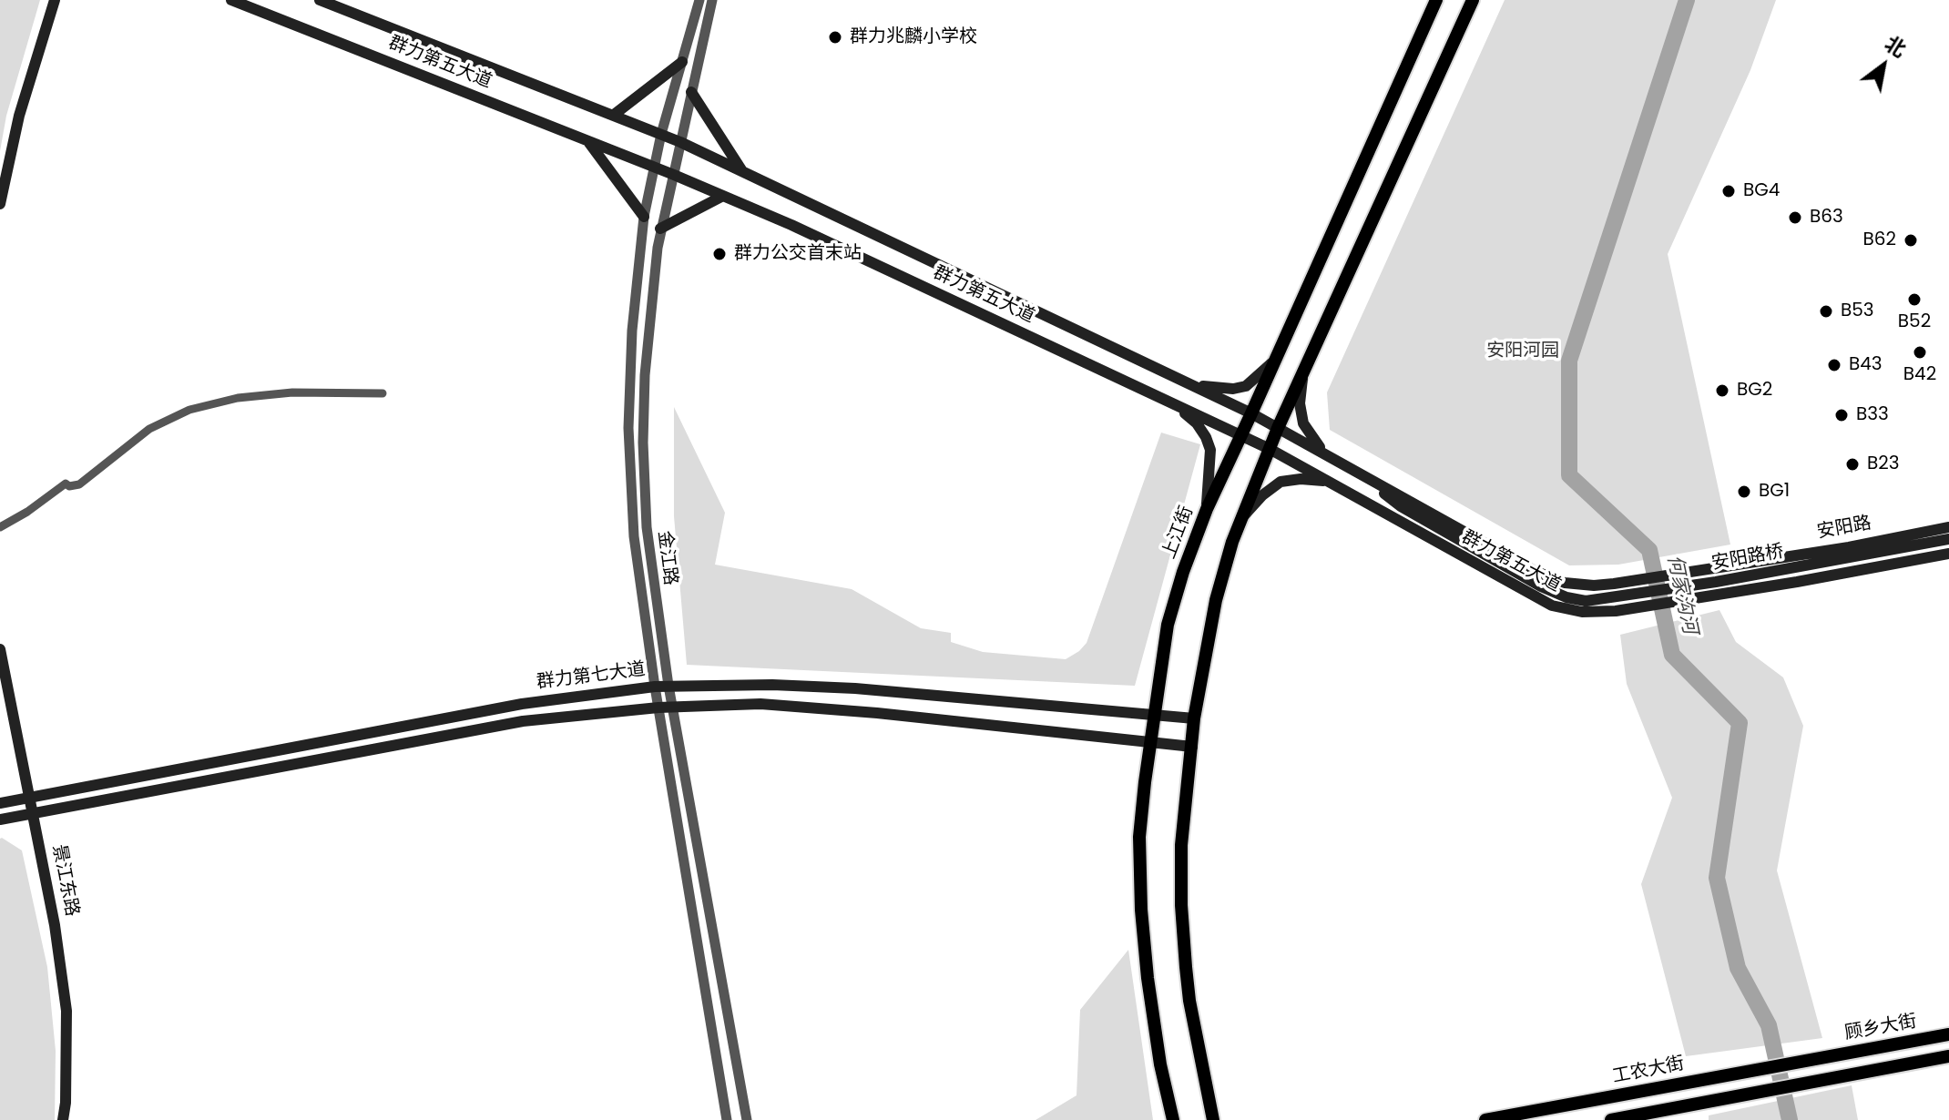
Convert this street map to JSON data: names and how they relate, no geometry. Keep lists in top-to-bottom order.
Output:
{
  "streets": {
    "main road": [
      "群力第五大道",
      "安阳路",
      "上江街",
      "安阳路桥",
      "群力第七大道",
      "景江东路",
      "顾乡大街",
      "工农大街"
    ],
    "street": ["金江路"]
  },
  "crossings": [
    ["群力第五大道", "安阳路"],
    ["群力第五大道", "上江街"],
    ["群力第五大道", "金江路"],
    ["群力第五大道", "安阳路桥"],
    ["上江街", "群力第七大道"],
    ["金江路", "群力第七大道"],
    ["群力第七大道", "景江东路"],
    ["顾乡大街", "工农大街"]
  ],
  "water": ["何家沟河"],
  "parks": ["安阳河园"],
  "places": [
    "群力兆麟小学校",
    "BG4",
    "B63",
    "B62",
    "群力公交首末站",
    "B52",
    "B53",
    "B42",
    "B43",
    "BG2",
    "B33",
    "B23",
    "BG1"
  ],
  "north": "top right"
}
